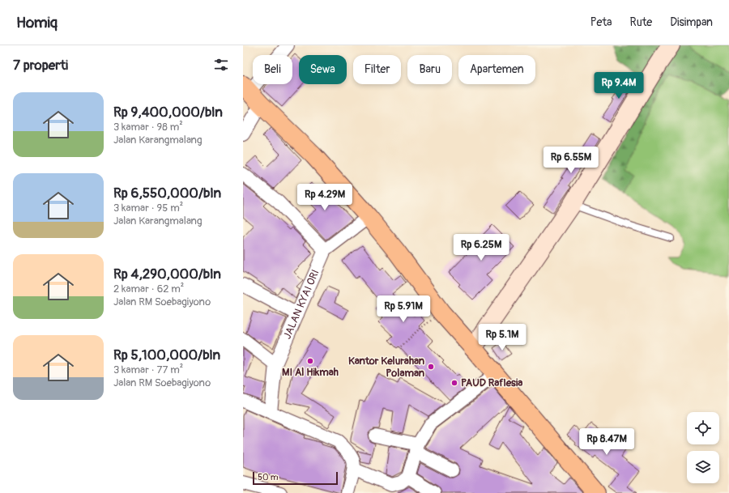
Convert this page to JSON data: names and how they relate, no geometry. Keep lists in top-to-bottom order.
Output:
{
  "streets": {
    "street": ["JALAN KYAI ORI"]
  },
  "places": ["MI Al Hikmah", "Kantor Kelurahan Polaman", "PAUD Raflesia"],
  "scale_bar": "50 m",
  "page": {
    "header": "Homiq",
    "nav": ["Peta", "Rute", "Disimpan"],
    "heading": "7 properti",
    "chip": [
      "Beli",
      "Sewa",
      "Filter",
      "Baru",
      "Apartemen"
    ],
    "price": [
      "Rp 9.4M",
      "Rp 6.55M",
      "Rp 4.29M",
      "Rp 6.25M",
      "Rp 5.91M",
      "Rp 5.1M",
      "Rp 8.47M"
    ],
    "list": [
      {
        "name": "Rp 9,400,000/bln",
        "note": "3 kamar · 98 m² · Jalan Karangmalang"
      },
      {
        "name": "Rp 6,550,000/bln",
        "note": "3 kamar · 95 m² · Jalan Karangmalang"
      },
      {
        "name": "Rp 4,290,000/bln",
        "note": "2 kamar · 62 m² · Jalan RM Soebagiyono"
      },
      {
        "name": "Rp 5,100,000/bln",
        "note": "3 kamar · 77 m² · Jalan RM Soebagiyono"
      }
    ],
    "scale": "50 m"
  }
}
